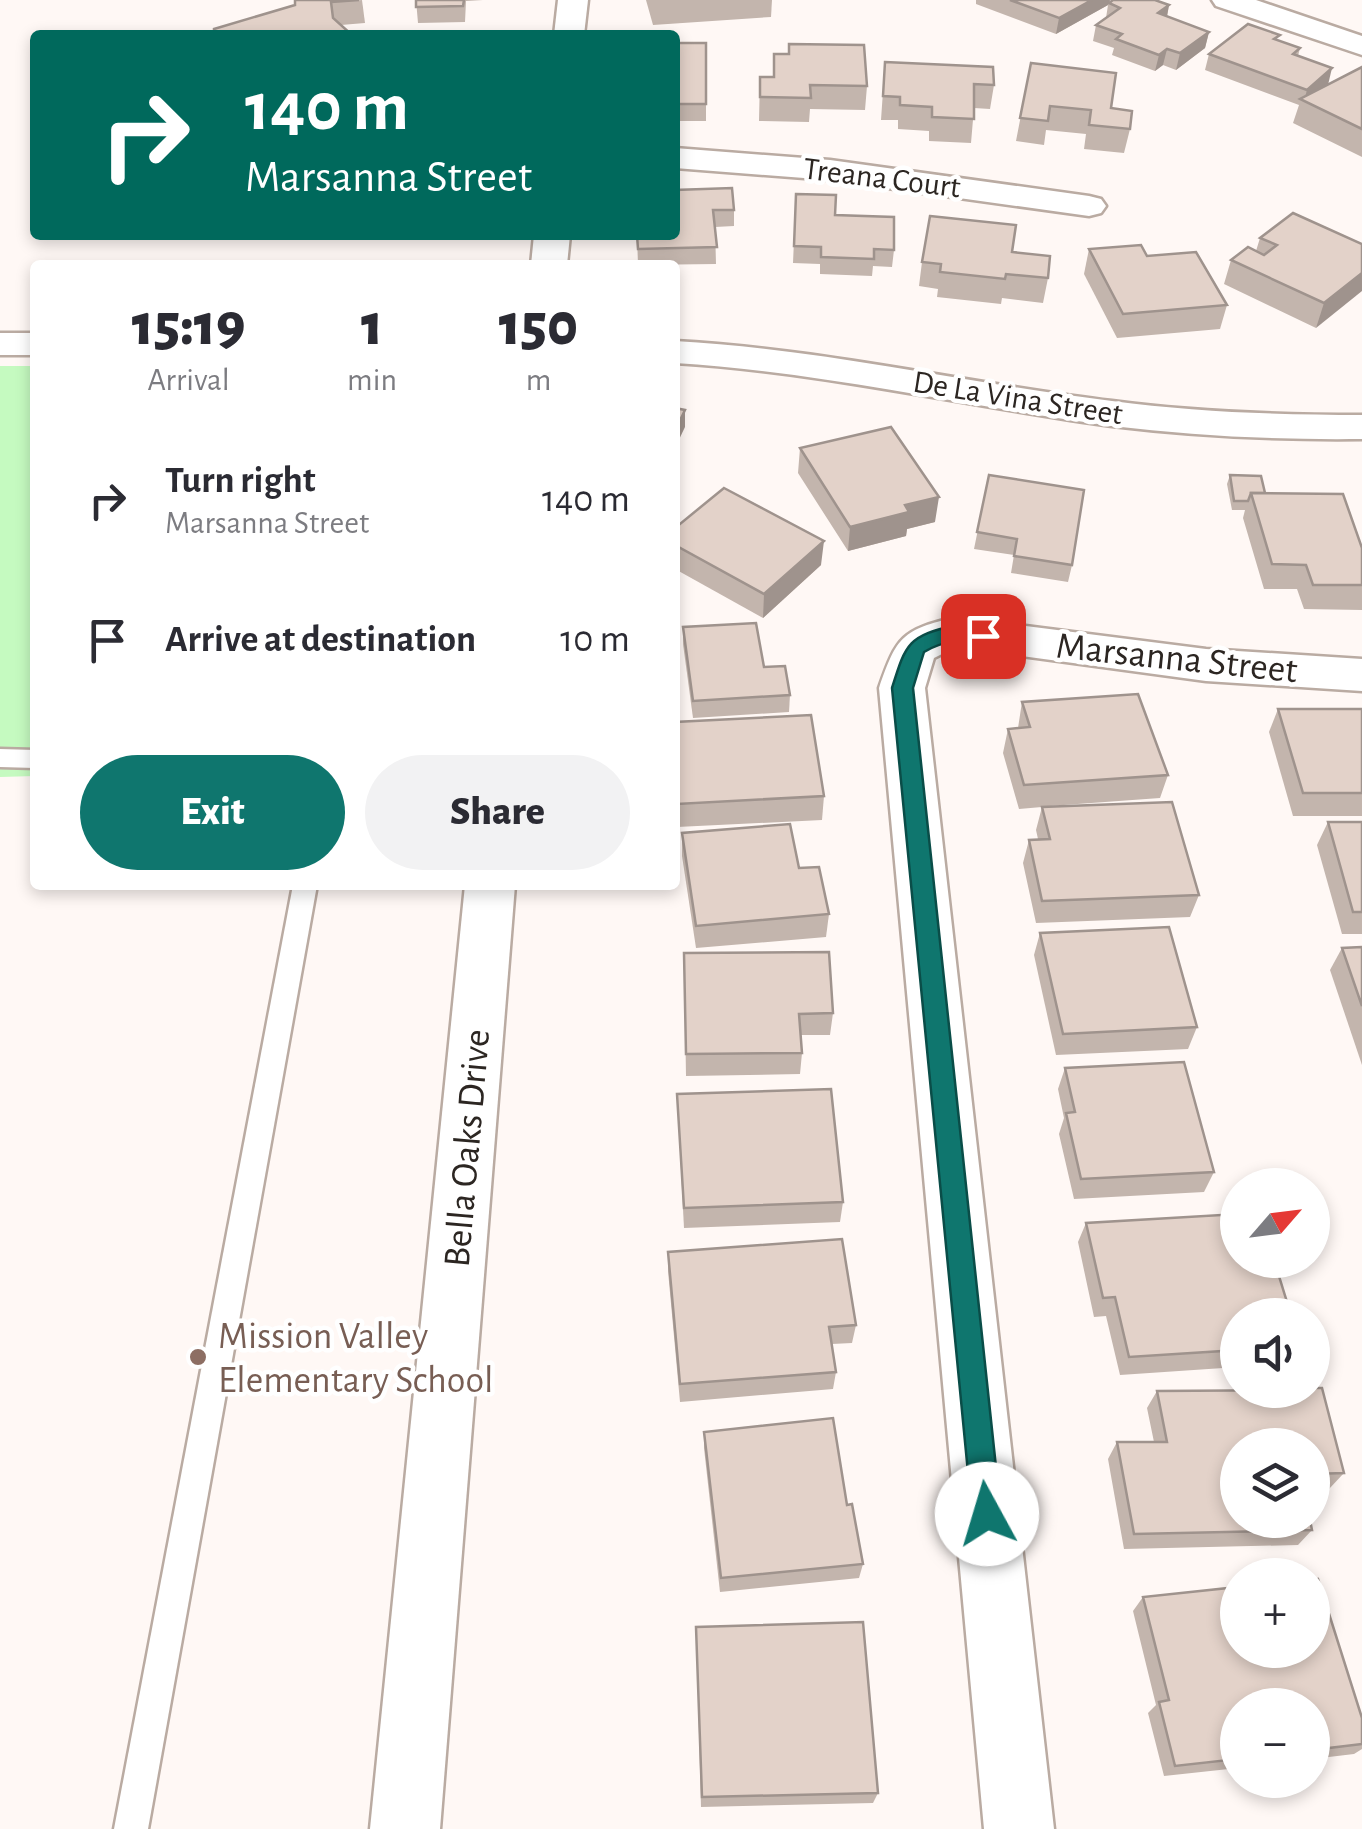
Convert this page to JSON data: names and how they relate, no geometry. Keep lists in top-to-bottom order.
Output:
{
  "streets": {
    "street": [
      "Treana Court",
      "De La Vina Street",
      "Marsanna Street",
      "Bella Oaks Drive"
    ]
  },
  "places": ["Mission Valley Elementary School"],
  "north": "top right",
  "page": {
    "turn": ["140 m", "Marsanna Street"],
    "eta": [
      "15:19",
      "Arrival",
      "1",
      "min",
      "150",
      "m"
    ],
    "list": [
      {
        "name": "Turn right",
        "note": "Marsanna Street",
        "value": "140 m"
      },
      {
        "name": "Arrive at destination",
        "value": "10 m"
      }
    ],
    "buttons": ["Exit", "Share"],
    "map_buttons": ["+", "−"]
  }
}
